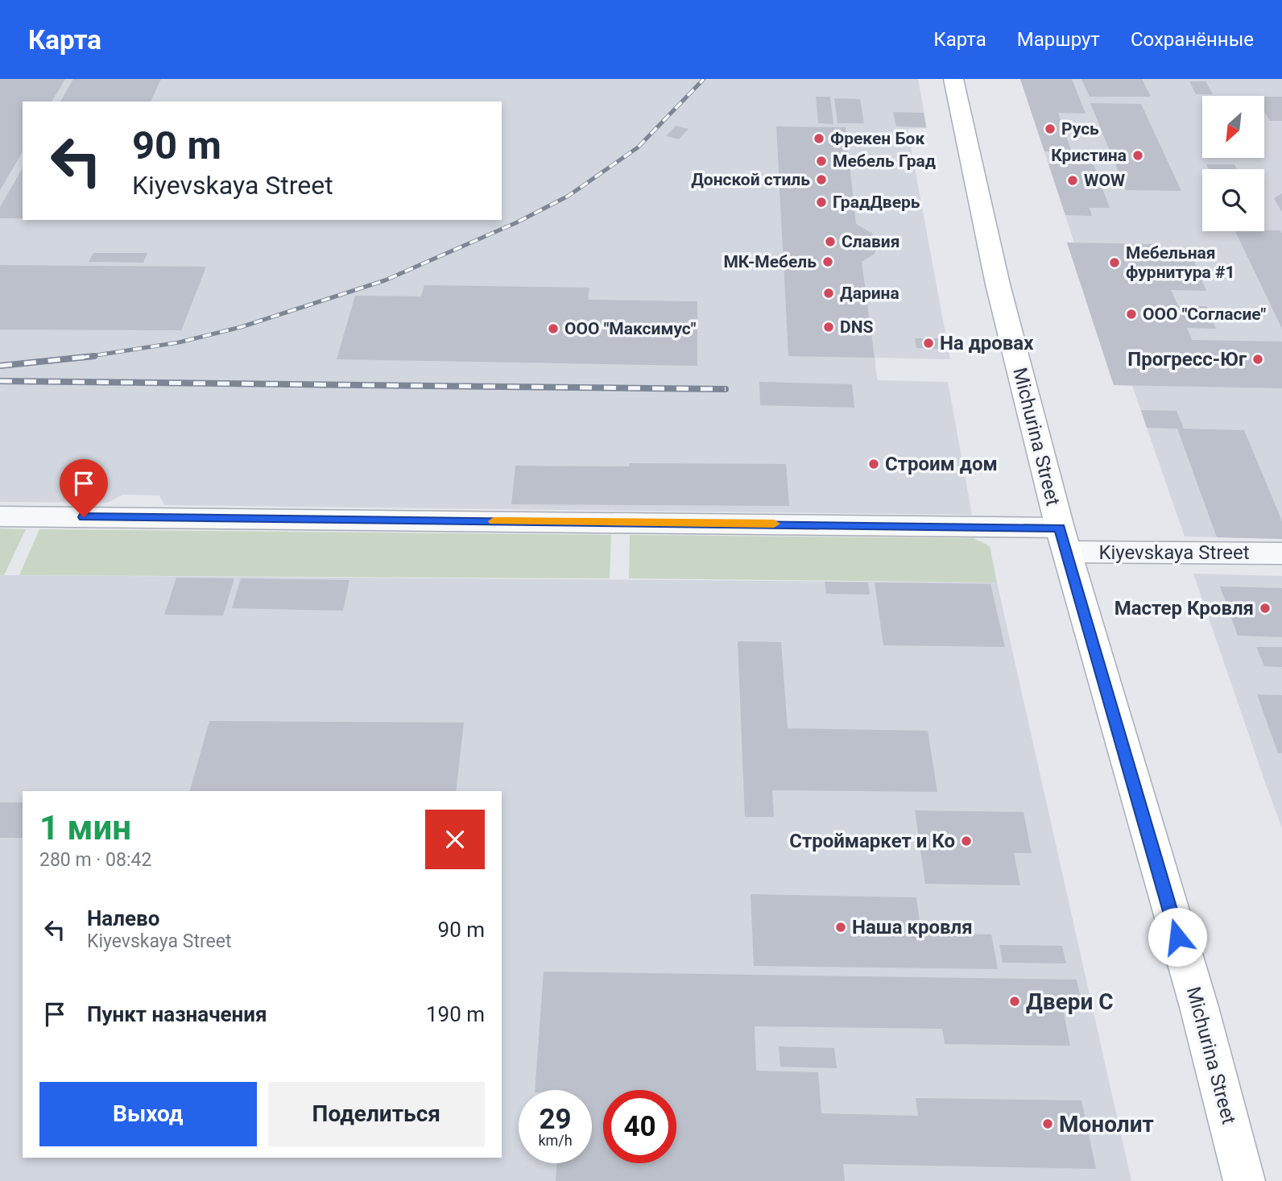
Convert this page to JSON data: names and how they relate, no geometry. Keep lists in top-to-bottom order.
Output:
{
  "streets": {
    "street": ["Michurina Street", "Kiyevskaya Street"]
  },
  "crossings": [
    ["Michurina Street", "Kiyevskaya Street"]
  ],
  "places": [
    "Русь",
    "Фрекен Бок",
    "Кристина",
    "Мебель Град",
    "Донской стиль",
    "WOW",
    "ГрадДверь",
    "Славия",
    "МК-Мебель",
    "Мебельная фурнитура #1",
    "Дарина",
    "ООО \"Согласие\"",
    "DNS",
    "ООО \"Максимус\"",
    "На дровах",
    "Прогресс-Юг",
    "Строим дом",
    "Мастер Кровля",
    "Строймаркет и Ко",
    "Наша кровля",
    "Двери С",
    "Монолит"
  ],
  "north": "bottom left",
  "page": {
    "header": "Карта",
    "nav": ["Карта", "Маршрут", "Сохранённые"],
    "turn": ["90 m", "Kiyevskaya Street"],
    "heading": ["1 мин", "280 m · 08:42"],
    "list": [
      {
        "name": "Налево",
        "note": "Kiyevskaya Street",
        "value": "90 m"
      },
      {
        "name": "Пункт назначения",
        "value": "190 m"
      }
    ],
    "buttons": ["Выход", "Поделиться"],
    "speed": "29 km/h",
    "limit": "40"
  }
}
